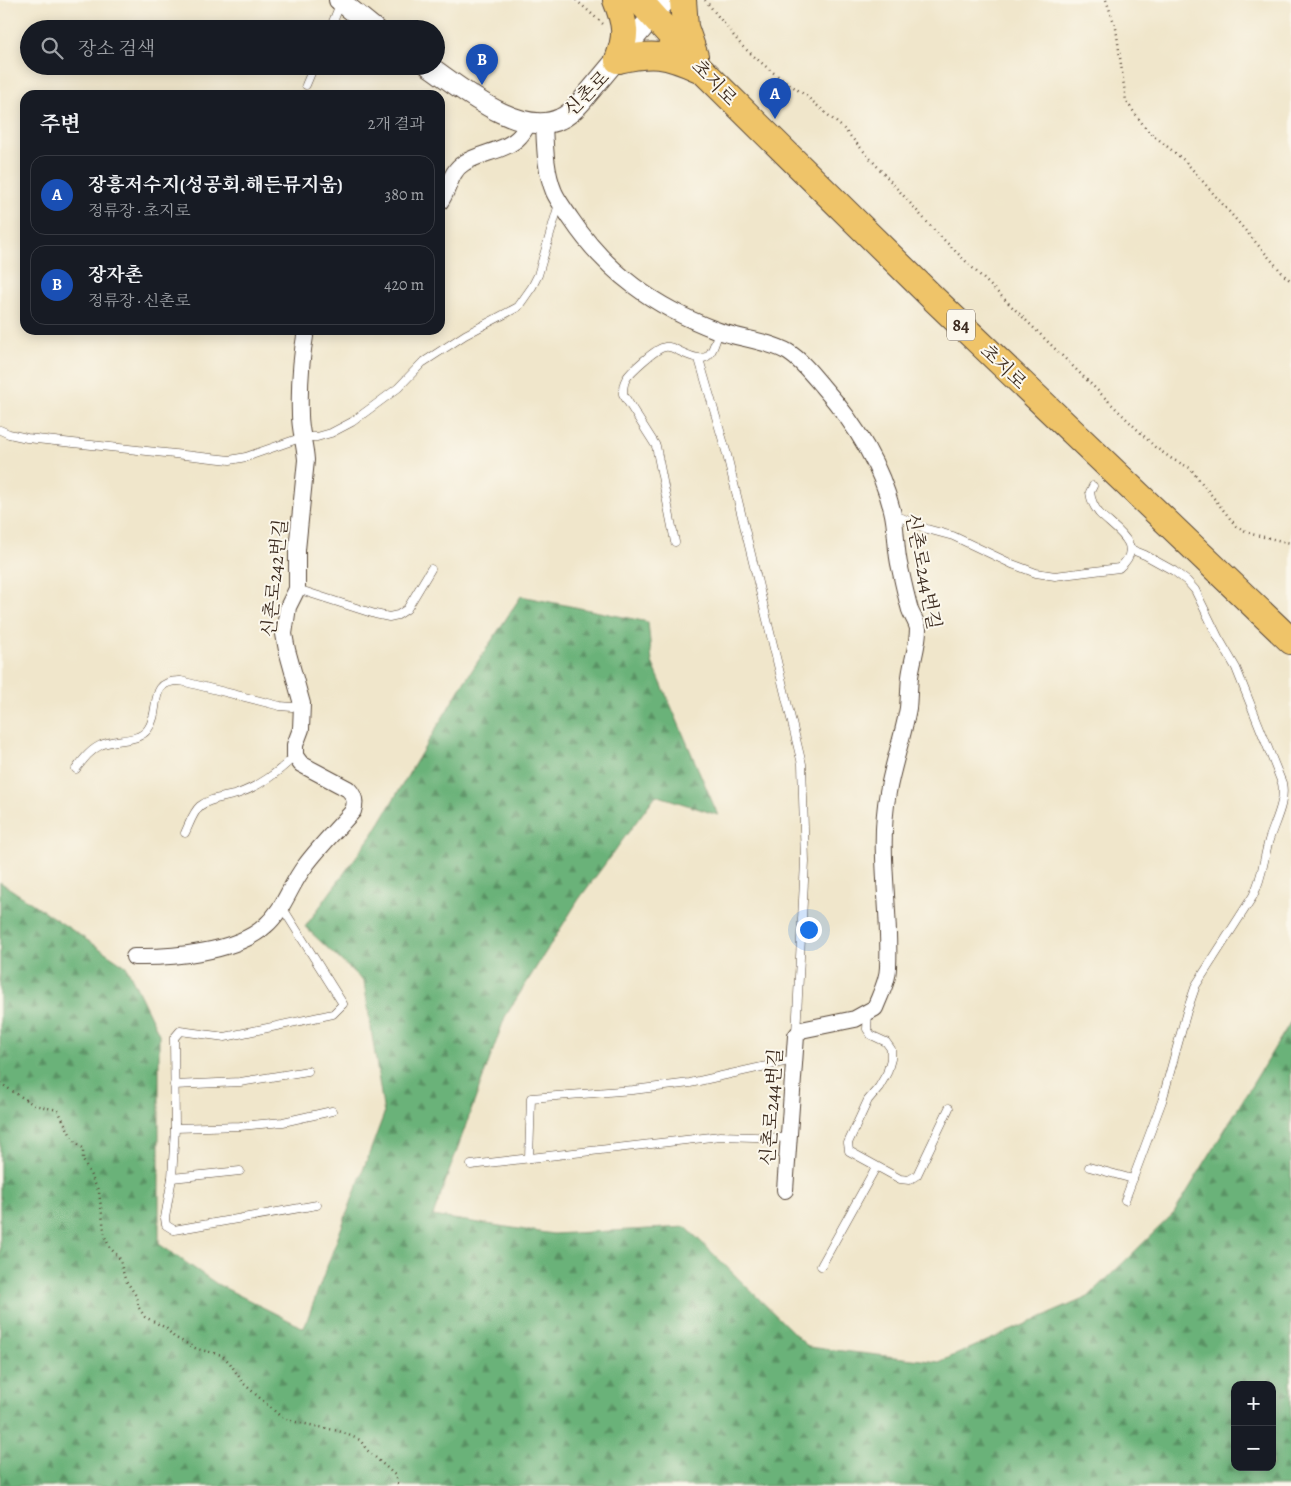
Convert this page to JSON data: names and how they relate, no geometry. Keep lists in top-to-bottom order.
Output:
{
  "streets": {
    "main road": ["초지로", "84"],
    "street": ["신촌로", "신촌로244번길", "신촌로242번길"]
  },
  "crossings": [
    ["초지로", "신촌로"],
    ["신촌로", "신촌로244번길"]
  ],
  "page": {
    "search": "장소 검색",
    "pins": ["B", "A"],
    "heading": ["주변", "2개 결과"],
    "list": [
      {
        "mark": "A",
        "name": "장흥저수지(성공회.해든뮤지움)",
        "note": "정류장 · 초지로",
        "value": "380 m"
      },
      {
        "mark": "B",
        "name": "장자촌",
        "note": "정류장 · 신촌로",
        "value": "420 m"
      }
    ],
    "map_buttons": ["+", "−"]
  }
}
